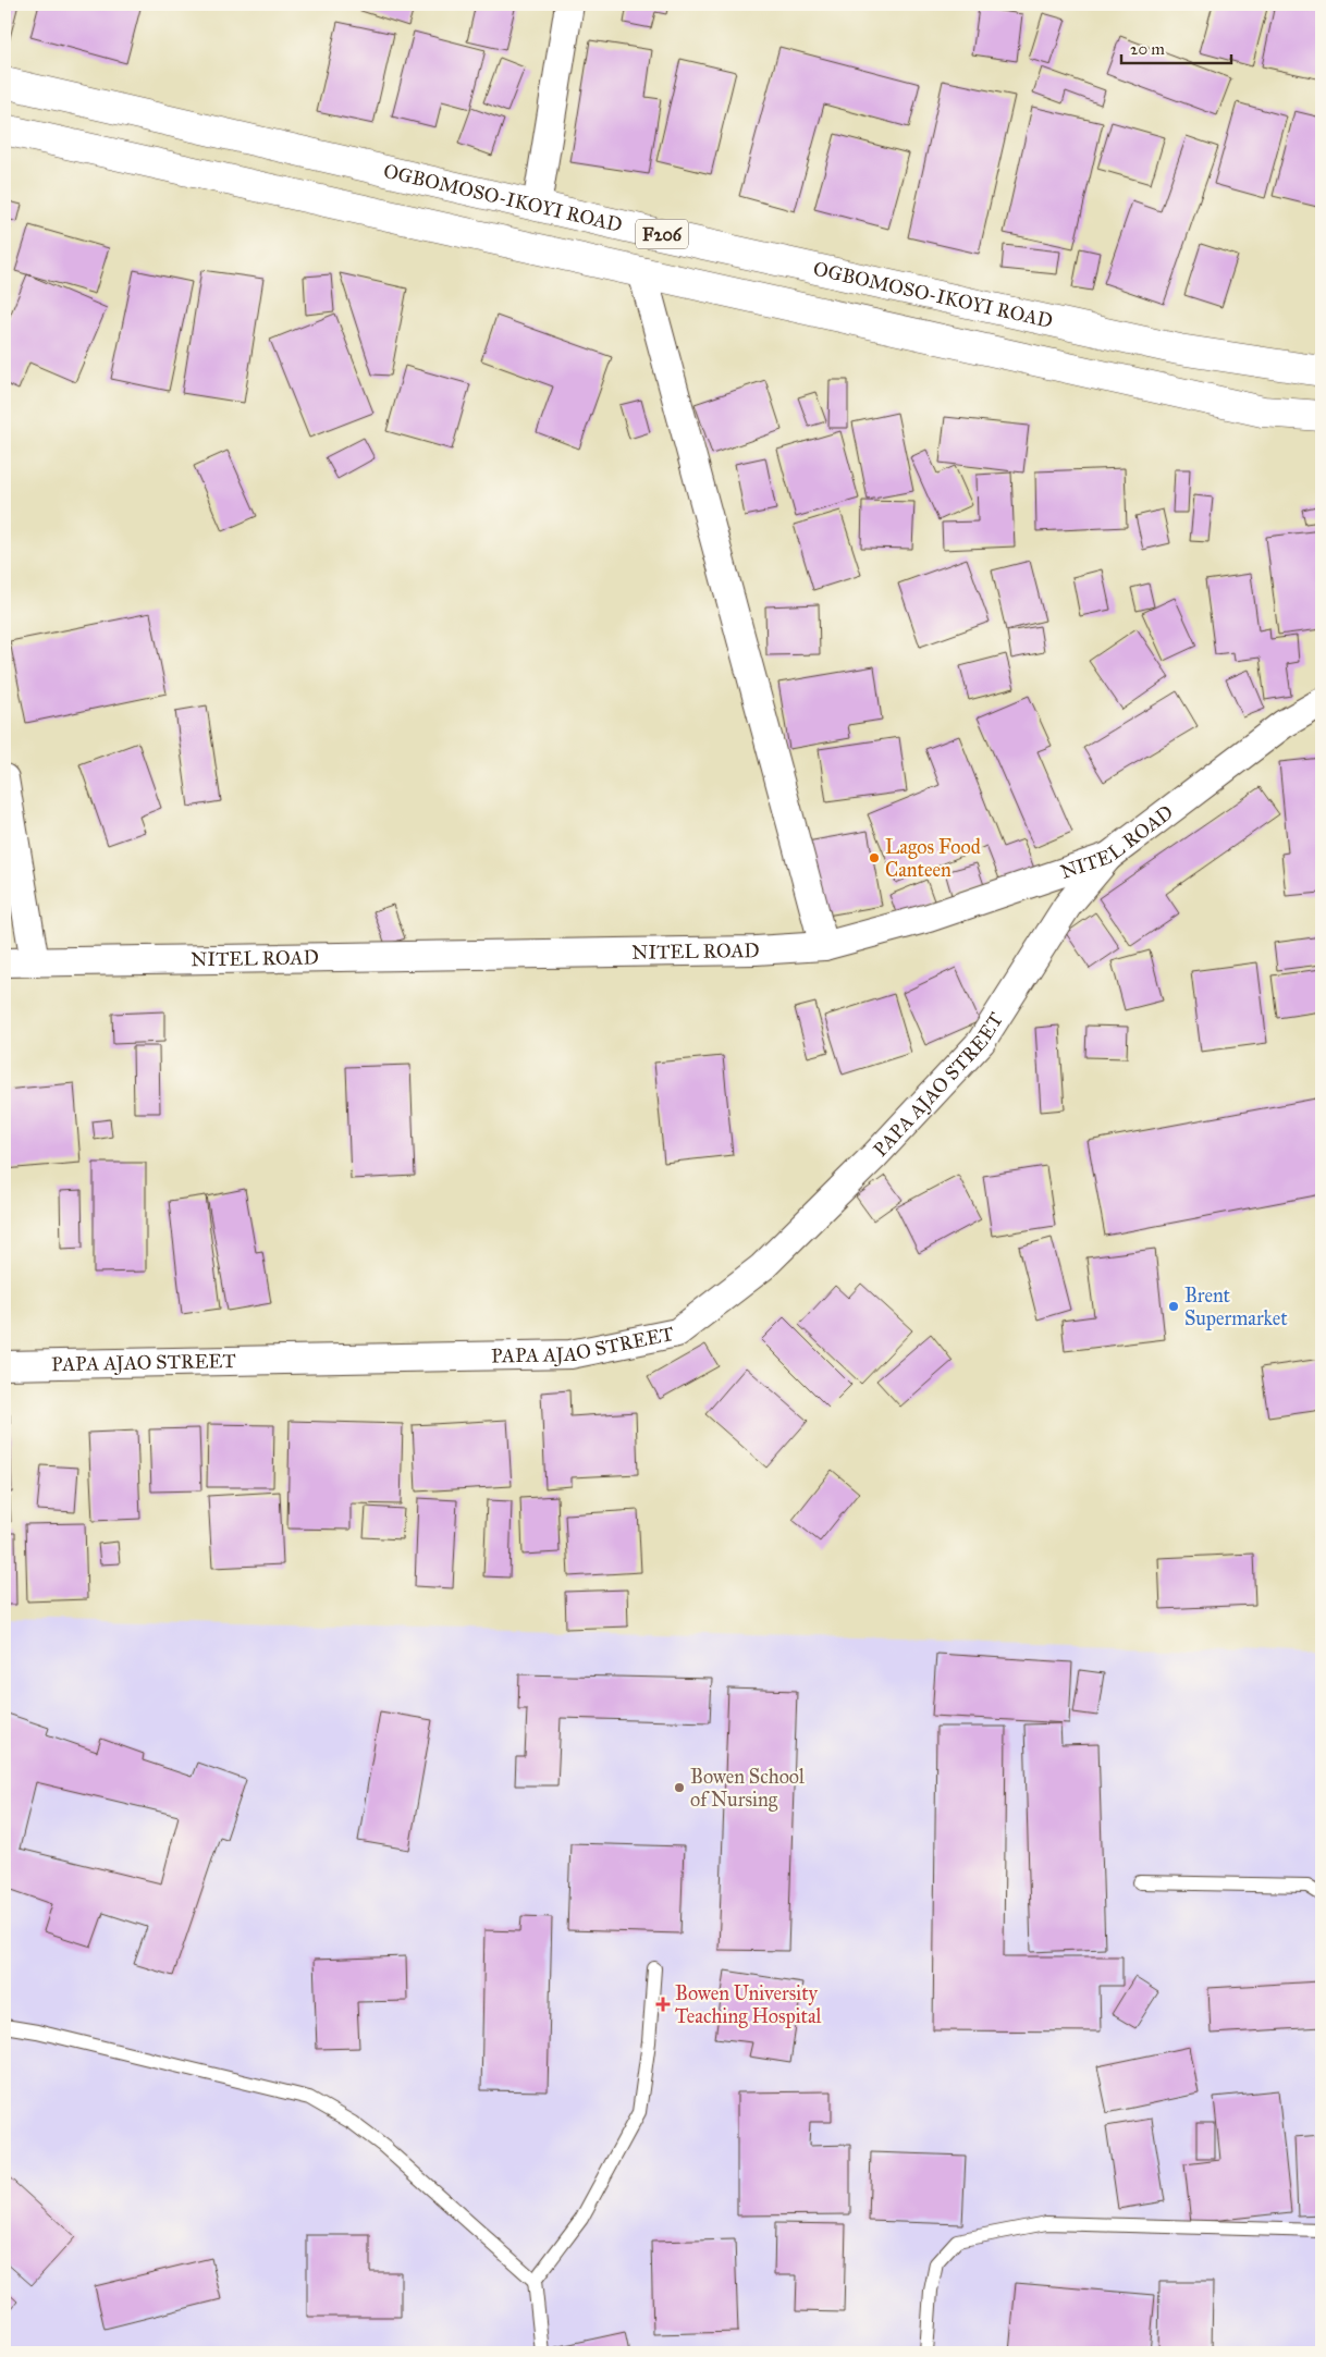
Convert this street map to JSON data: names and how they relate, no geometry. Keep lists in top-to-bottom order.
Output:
{
  "streets": {
    "main road": ["OGBOMOSO-IKOYI ROAD", "F206"],
    "street": ["NITEL ROAD", "PAPA AJAO STREET"]
  },
  "crossings": [
    ["NITEL ROAD", "PAPA AJAO STREET"]
  ],
  "places": {
    "other": ["Lagos Food Canteen", "Brent Supermarket", "Bowen School of Nursing"],
    "health": ["Bowen University Teaching Hospital"]
  },
  "scale_bar": "20 m"
}
